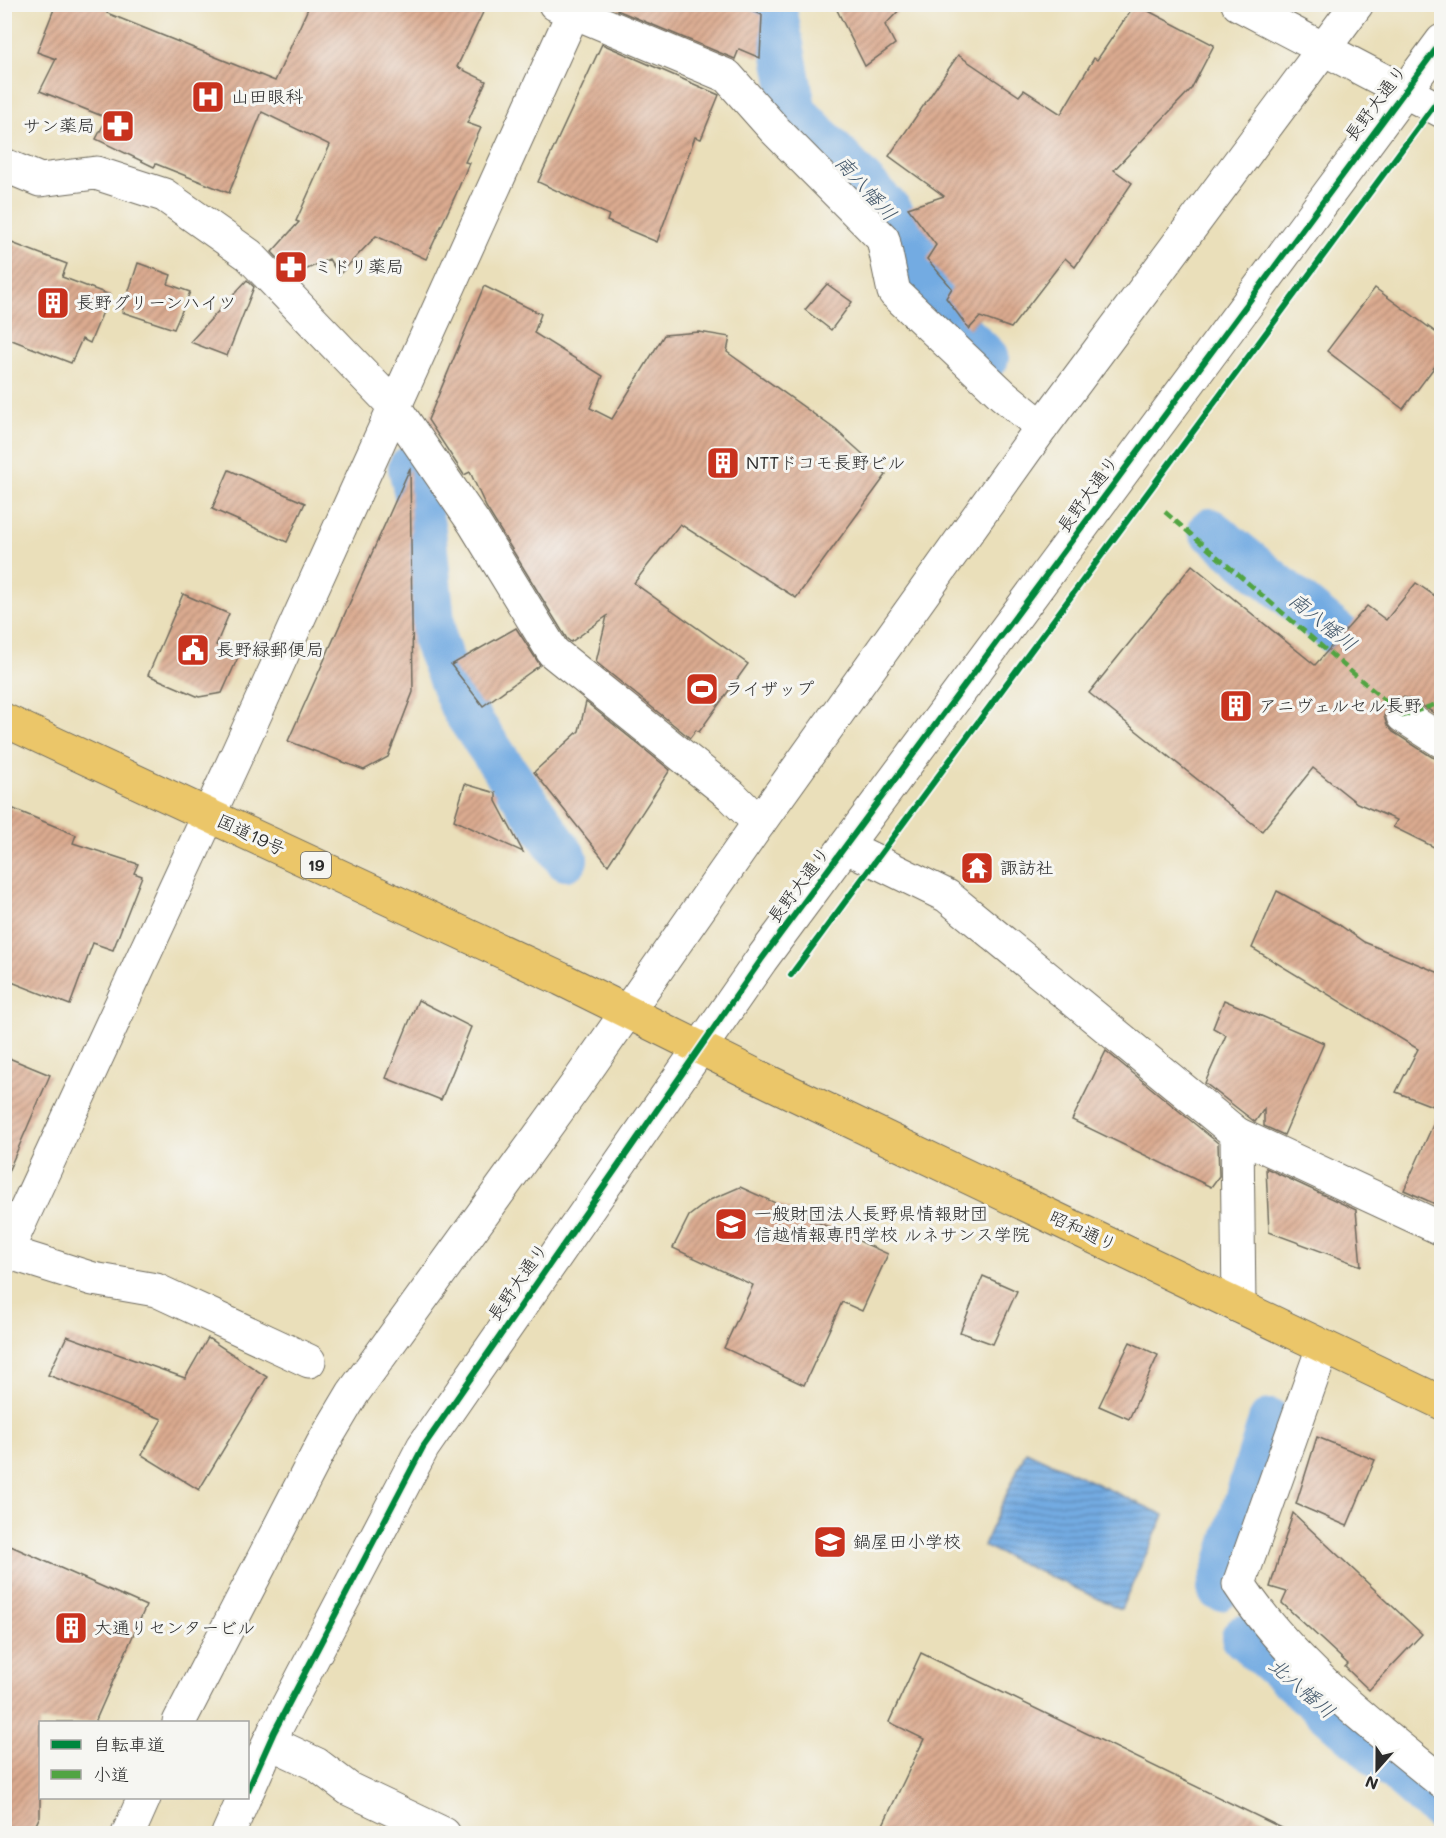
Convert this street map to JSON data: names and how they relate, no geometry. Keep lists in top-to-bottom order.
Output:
{
  "streets": {
    "highway": ["国道19号", "19", "昭和通り"],
    "street": ["長野大通り"]
  },
  "crossings": [
    ["長野大通り", "昭和通り"],
    ["国道19号", "昭和通り"]
  ],
  "water": ["南八幡川", "北八幡川"],
  "places": {
    "hospital": ["山田眼科"],
    "pharmacy": ["サン薬局", "ミドリ薬局"],
    "building": [
      "長野グリーンハイツ",
      "NTTドコモ長野ビル",
      "アニヴェルセル長野",
      "大通りセンタービル"
    ],
    "public building": ["長野緑郵便局"],
    "sports": ["ライザップ"],
    "temple": ["諏訪社"],
    "school or university": ["一般財団法人長野県情報財団 信越情報専門学校 ルネサンス学院", "鍋屋田小学校"]
  },
  "legend": ["自転車道", "小道"],
  "north": "bottom"
}
